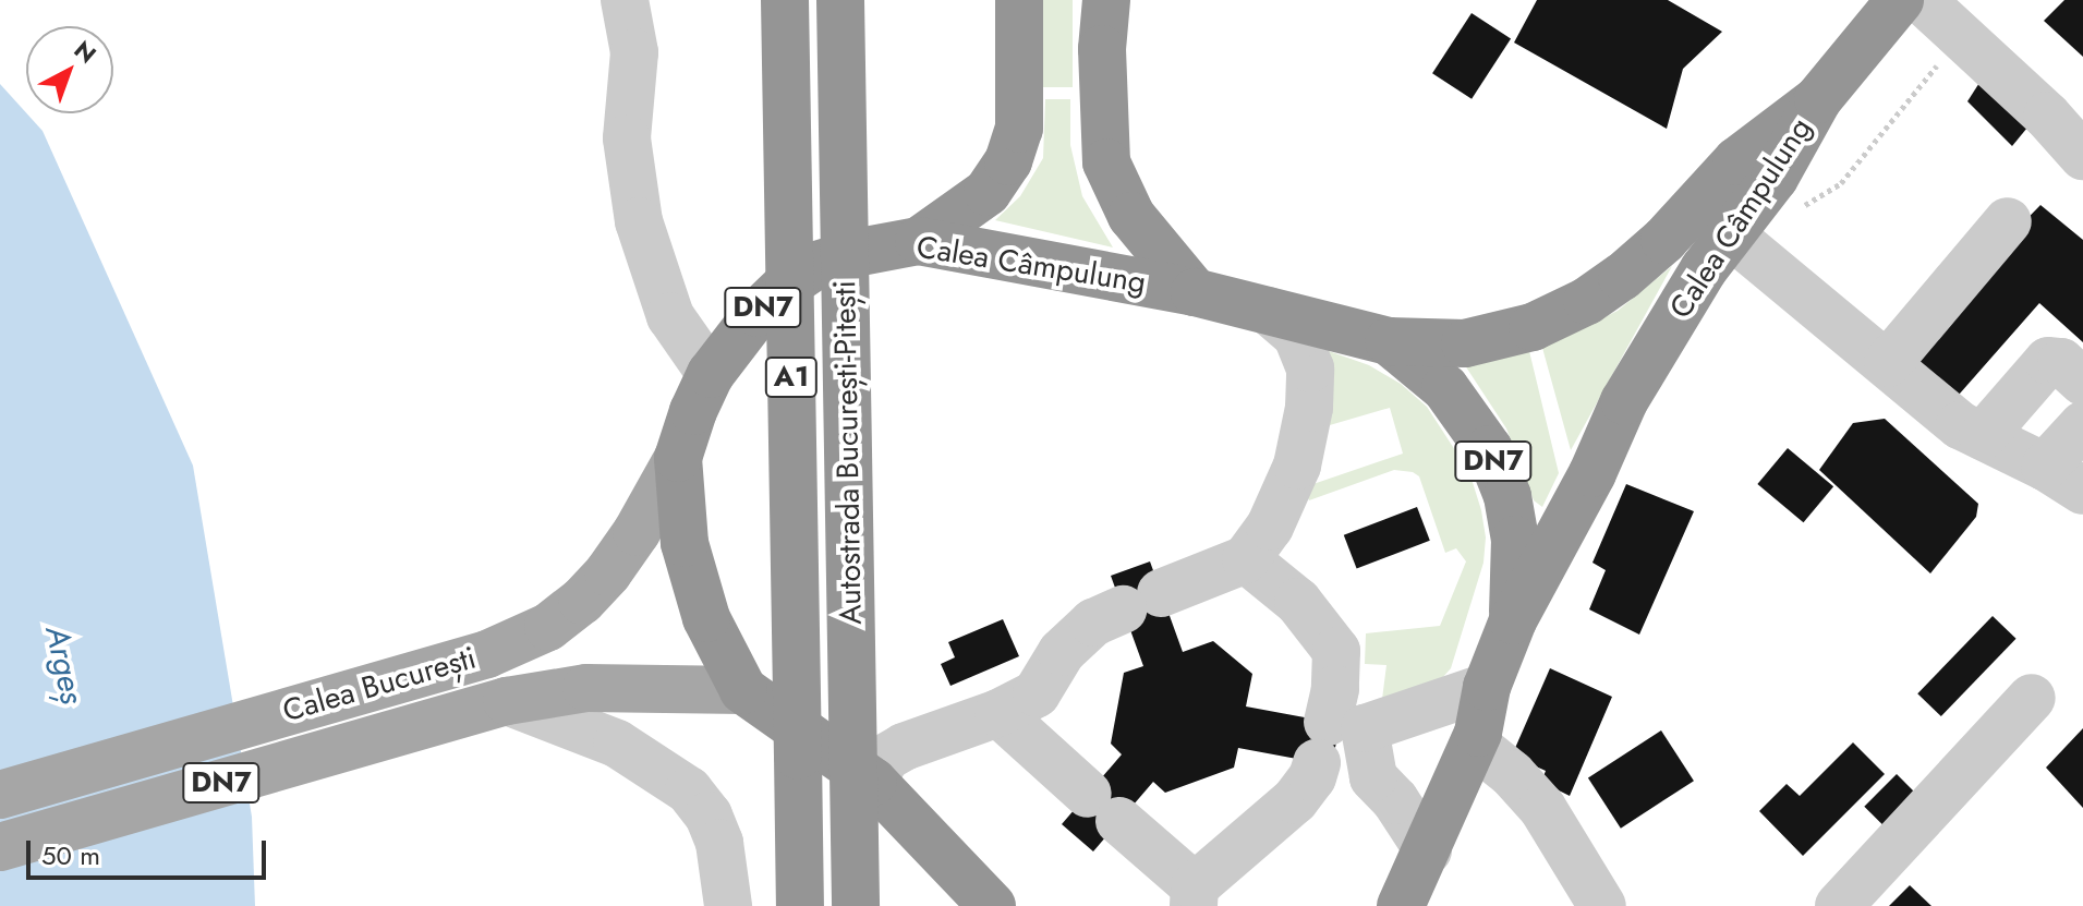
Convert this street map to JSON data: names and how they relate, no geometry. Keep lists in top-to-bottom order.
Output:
{
  "streets": {
    "highway": [
      "Calea Câmpulung",
      "DN7",
      "A1",
      "Autostrada București-Pitești"
    ],
    "main road": ["Calea București"]
  },
  "crossings": [
    ["Calea Câmpulung", "DN7"],
    ["Calea Câmpulung", "Calea București"]
  ],
  "water": ["Argeș"],
  "scale_bar": "50 m",
  "north": "top right"
}
